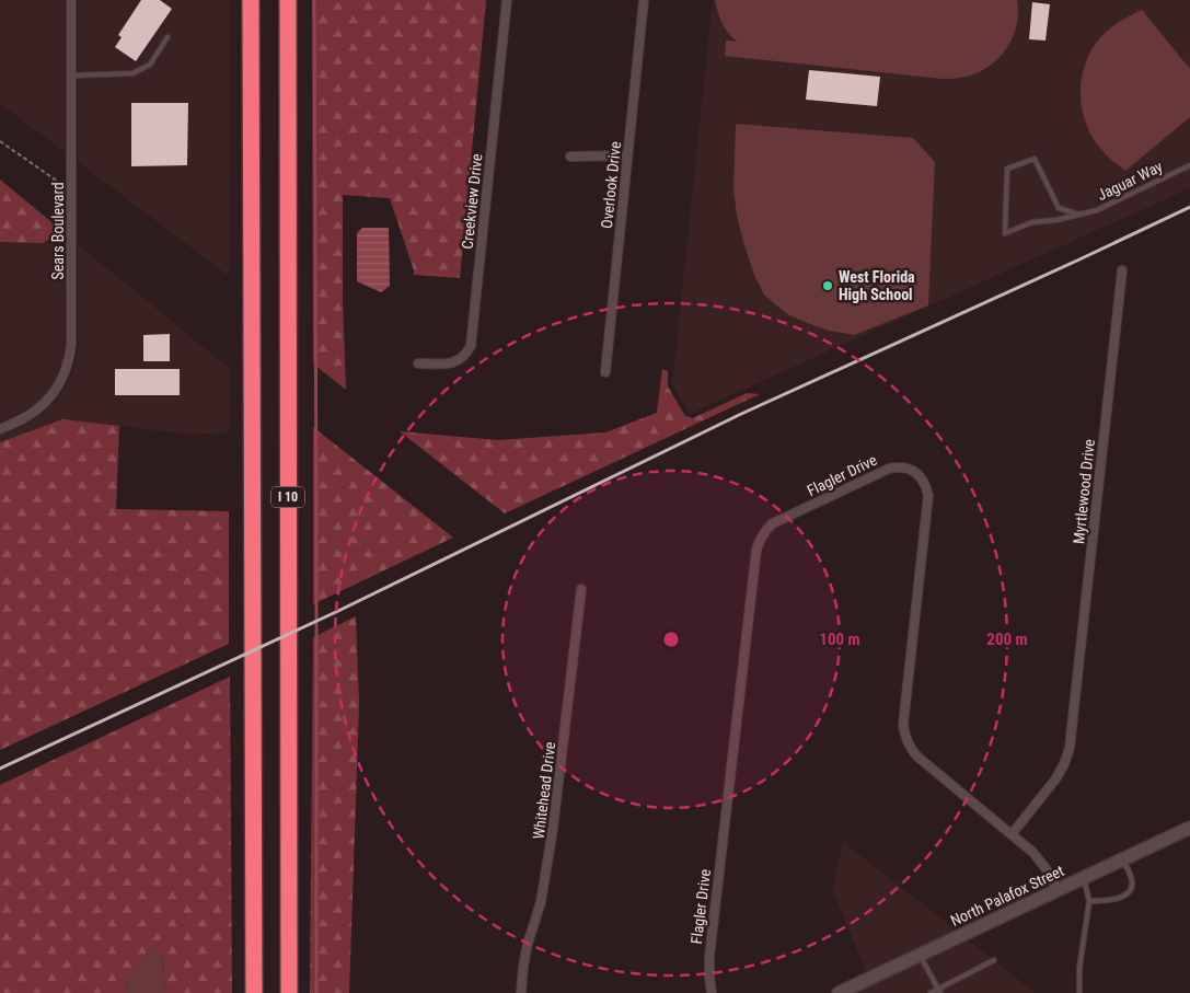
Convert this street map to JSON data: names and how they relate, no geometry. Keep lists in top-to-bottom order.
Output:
{
  "streets": {
    "highway": ["I 10"],
    "main road": ["North Palafox Street"],
    "street": [
      "Overlook Drive",
      "Creekview Drive",
      "Sears Boulevard",
      "Flagler Drive",
      "Myrtlewood Drive",
      "Whitehead Drive"
    ],
    "lane": ["Jaguar Way"]
  },
  "crossings": [
    ["Flagler Drive", "Myrtlewood Drive"],
    ["Flagler Drive", "North Palafox Street"]
  ],
  "places": ["West Florida High School"],
  "rings": ["100 m", "200 m"]
}
